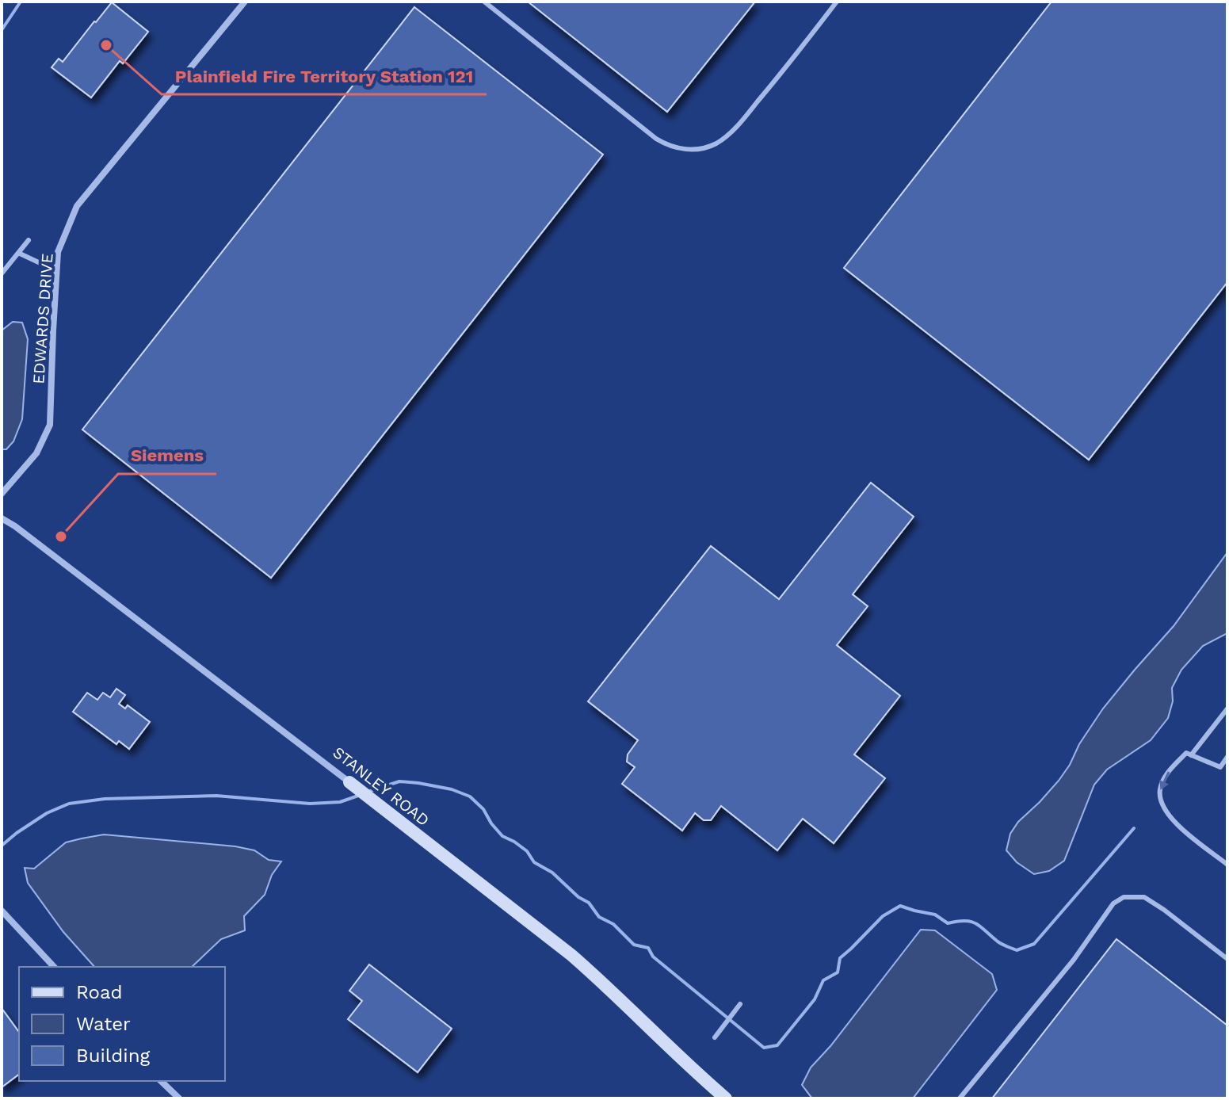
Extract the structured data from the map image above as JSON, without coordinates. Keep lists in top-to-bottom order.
{
  "streets": {
    "street": ["EDWARDS DRIVE", "STANLEY ROAD"]
  },
  "places": ["Plainfield Fire Territory Station 121", "Siemens"],
  "legend": ["Road", "Water", "Building"]
}
